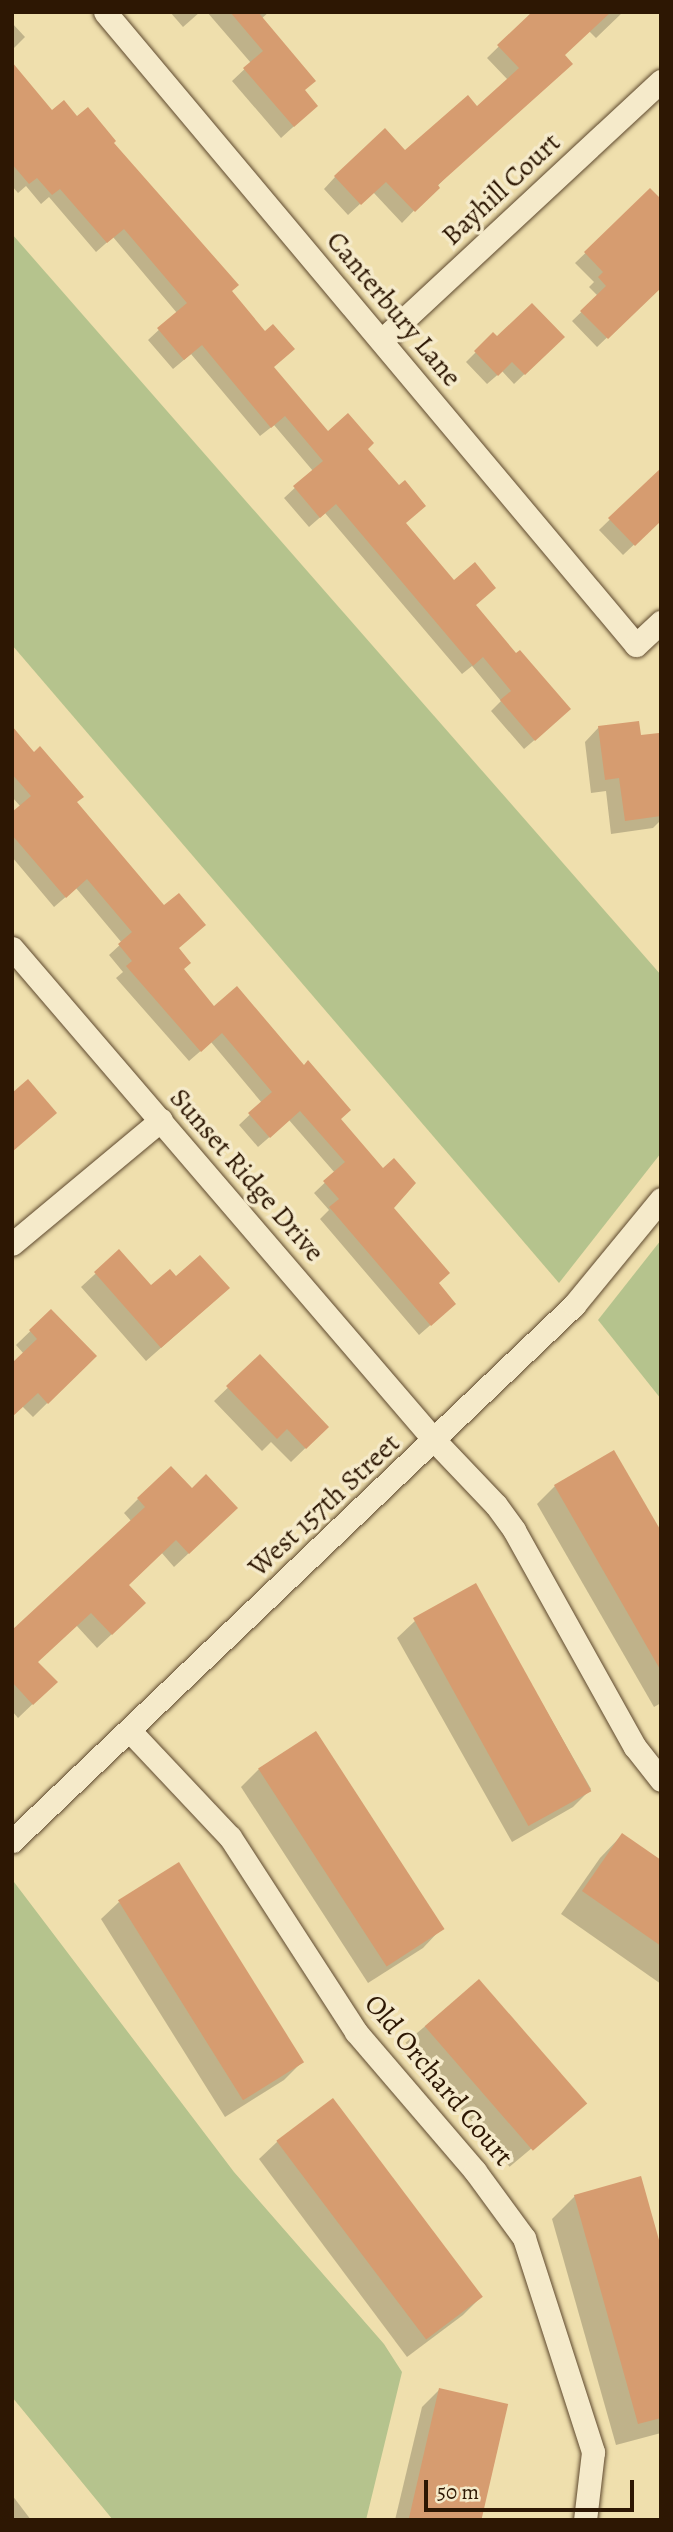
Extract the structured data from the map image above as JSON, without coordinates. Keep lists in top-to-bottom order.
{
  "streets": {
    "street": [
      "Bayhill Court",
      "Canterbury Lane",
      "Sunset Ridge Drive",
      "West 157th Street",
      "Old Orchard Court"
    ]
  },
  "crossings": [
    ["Bayhill Court", "Canterbury Lane"],
    ["Sunset Ridge Drive", "West 157th Street"],
    ["West 157th Street", "Old Orchard Court"]
  ],
  "scale_bar": "50 m"
}
